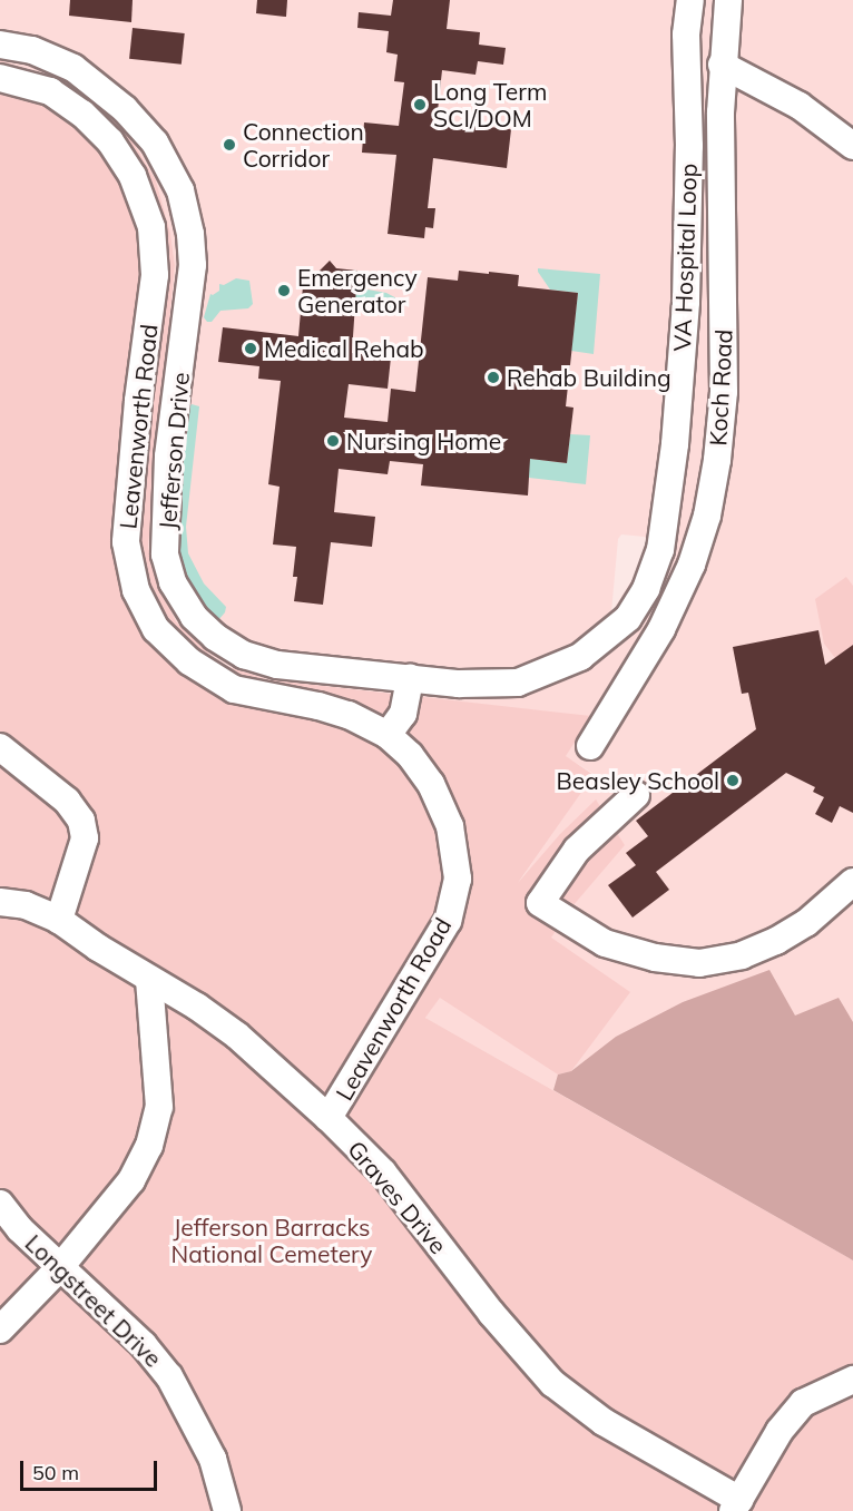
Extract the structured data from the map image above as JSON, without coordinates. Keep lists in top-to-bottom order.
{
  "streets": {
    "street": [
      "VA Hospital Loop",
      "Koch Road",
      "Leavenworth Road",
      "Jefferson Drive",
      "Graves Drive",
      "Longstreet Drive"
    ]
  },
  "crossings": [
    ["VA Hospital Loop", "Jefferson Drive"],
    ["Leavenworth Road", "Graves Drive"]
  ],
  "parks": ["Jefferson Barracks National Cemetery"],
  "places": [
    "Long Term SCI/DOM",
    "Connection Corridor",
    "Emergency Generator",
    "Medical Rehab",
    "Rehab Building",
    "Nursing Home",
    "Beasley School"
  ],
  "scale_bar": "50 m"
}
